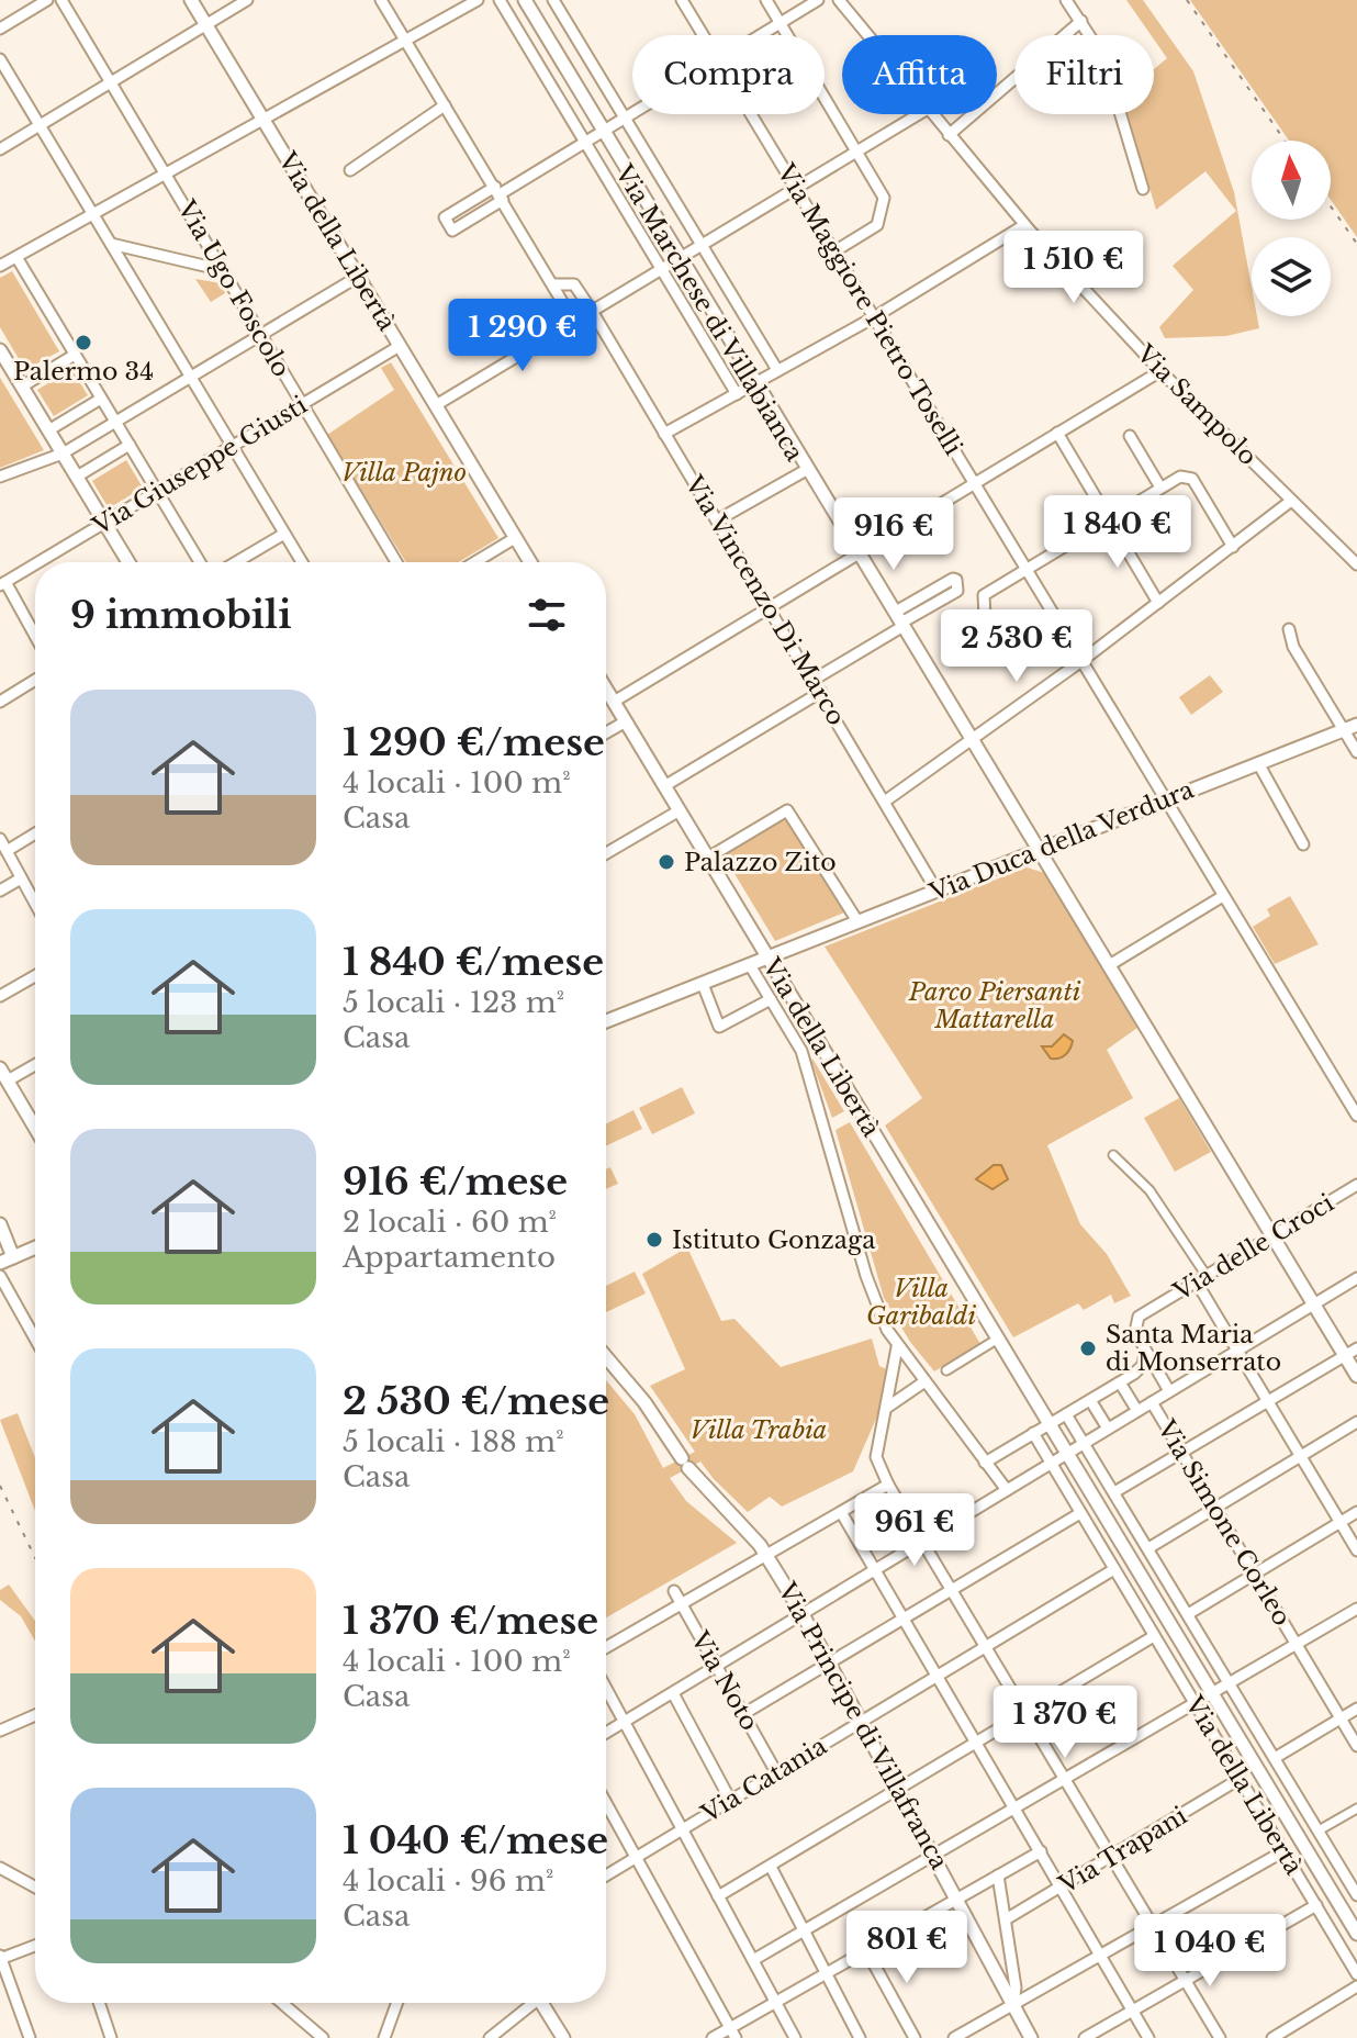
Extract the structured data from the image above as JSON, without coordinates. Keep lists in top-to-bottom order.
{
  "streets": {
    "street": [
      "Via della Libertà",
      "Via Ugo Foscolo",
      "Via Maggiore Pietro Toselli",
      "Via Marchese di Villabianca",
      "Via Sampolo",
      "Via Giuseppe Giusti",
      "Via Vincenzo Di Marco",
      "Via Duca della Verdura",
      "Via delle Croci",
      "Via Simone Corleo",
      "Via Noto",
      "Via Principe di Villafranca",
      "Via Catania",
      "Via Trapani"
    ]
  },
  "crossings": [
    ["Via della Libertà", "Via Giuseppe Giusti"],
    ["Via della Libertà", "Via Duca della Verdura"],
    ["Via della Libertà", "Via Catania"],
    ["Via della Libertà", "Via Trapani"],
    ["Via Ugo Foscolo", "Via Giuseppe Giusti"],
    ["Via Maggiore Pietro Toselli", "Via Duca della Verdura"],
    ["Via Marchese di Villabianca", "Via Duca della Verdura"],
    ["Via Marchese di Villabianca", "Via delle Croci"],
    ["Via Vincenzo Di Marco", "Via Duca della Verdura"],
    ["Via Noto", "Via Catania"],
    ["Via Principe di Villafranca", "Via Catania"]
  ],
  "parks": [
    "Villa Pajno",
    "Parco Piersanti Mattarella",
    "Villa Garibaldi",
    "Villa Trabia"
  ],
  "places": [
    "Palermo 34",
    "Palazzo Zito",
    "Istituto Gonzaga",
    "Santa Maria di Monserrato"
  ],
  "north": "top",
  "page": {
    "chip": ["Compra", "Affitta", "Filtri"],
    "price": [
      "1 510 €",
      "1 290 €",
      "1 840 €",
      "916 €",
      "2 530 €",
      "961 €",
      "1 370 €",
      "801 €",
      "1 040 €"
    ],
    "heading": "9 immobili",
    "list": [
      {
        "name": "1 290 €/mese",
        "note": "4 locali · 100 m² · Casa"
      },
      {
        "name": "1 840 €/mese",
        "note": "5 locali · 123 m² · Casa"
      },
      {
        "name": "916 €/mese",
        "note": "2 locali · 60 m² · Appartamento"
      },
      {
        "name": "2 530 €/mese",
        "note": "5 locali · 188 m² · Casa"
      },
      {
        "name": "1 370 €/mese",
        "note": "4 locali · 100 m² · Casa"
      },
      {
        "name": "1 040 €/mese",
        "note": "4 locali · 96 m² · Casa"
      }
    ]
  }
}
